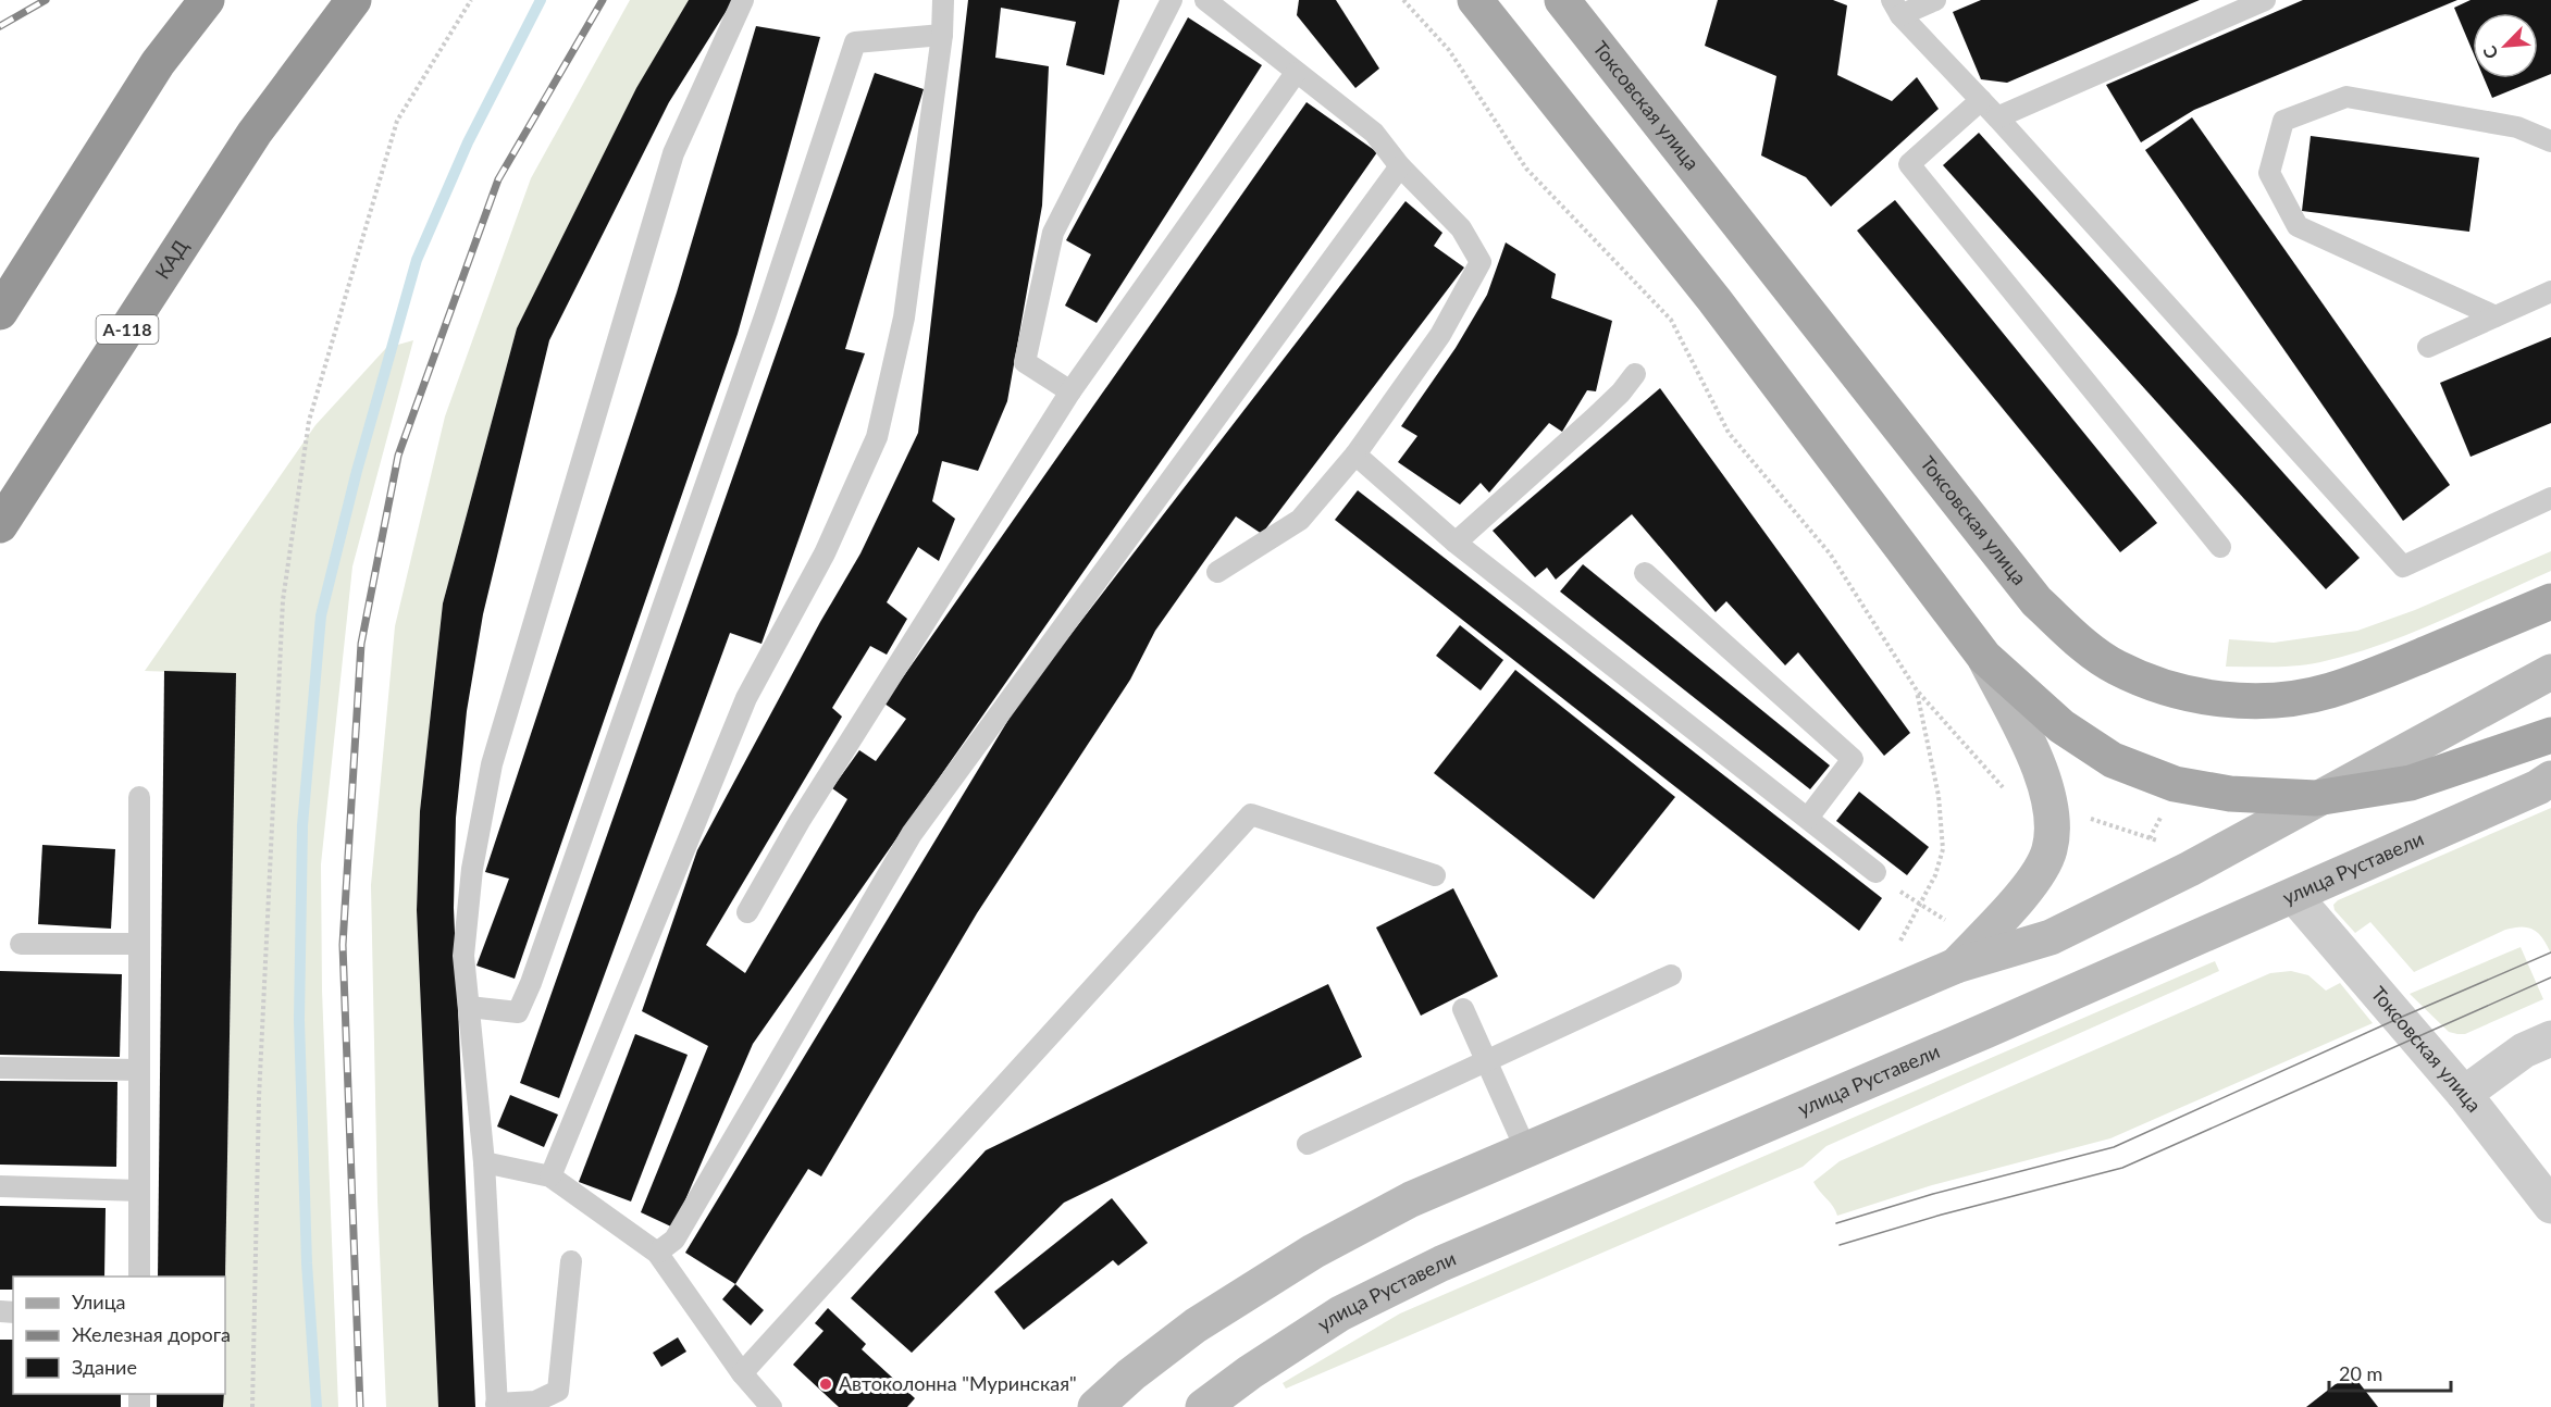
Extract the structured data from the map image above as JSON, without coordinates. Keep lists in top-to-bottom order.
{
  "streets": {
    "highway": ["КАД", "А-118"],
    "main road": ["Токсовская улица", "улица Руставели"]
  },
  "crossings": [
    ["Токсовская улица", "улица Руставели"]
  ],
  "places": ["Автоколонна \"Муринская\""],
  "legend": ["Улица", "Железная дорога", "Здание"],
  "scale_bar": "20 m",
  "north": "bottom left"
}
